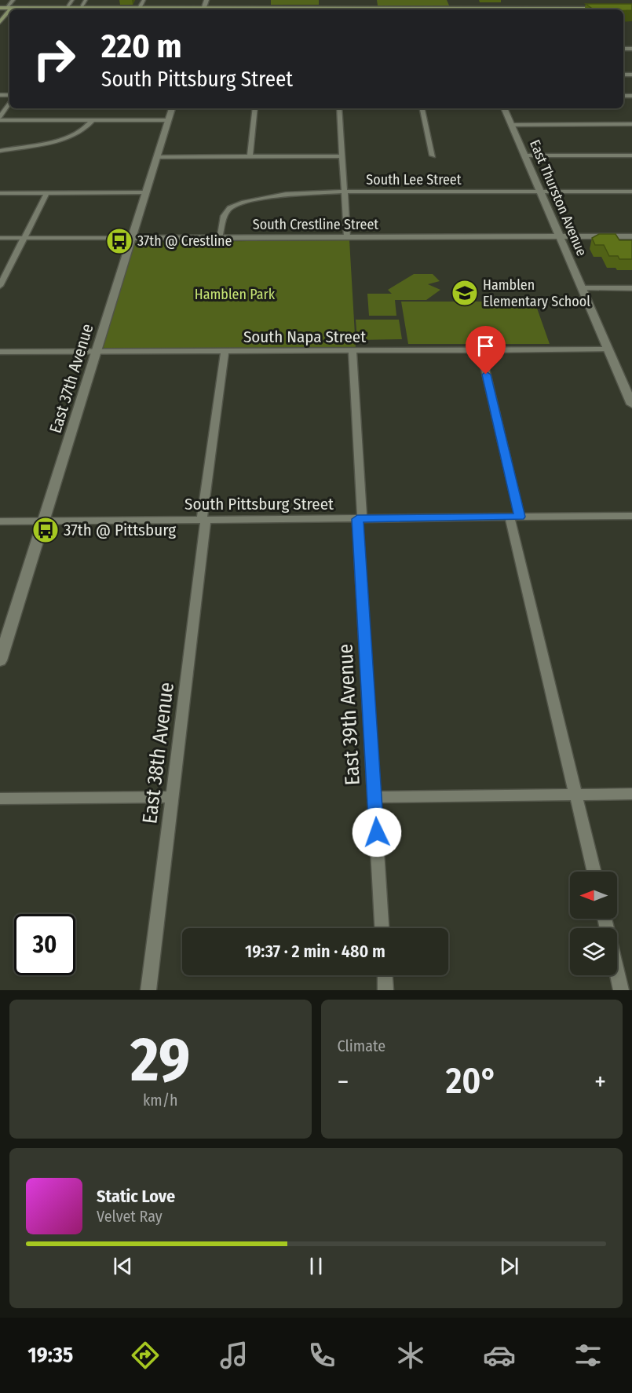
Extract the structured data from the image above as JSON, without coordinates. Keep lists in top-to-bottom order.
{
  "streets": {
    "street": [
      "South Lee Street",
      "East Thurston Avenue",
      "South Crestline Street",
      "South Napa Street",
      "East 37th Avenue",
      "South Pittsburg Street",
      "East 39th Avenue",
      "East 38th Avenue"
    ]
  },
  "crossings": [
    ["South Lee Street", "East Thurston Avenue"],
    ["South Lee Street", "South Crestline Street"],
    ["East Thurston Avenue", "South Crestline Street"],
    ["East Thurston Avenue", "South Napa Street"],
    ["South Crestline Street", "East 37th Avenue"],
    ["South Napa Street", "East 37th Avenue"],
    ["South Napa Street", "East 39th Avenue"],
    ["South Napa Street", "East 38th Avenue"],
    ["East 37th Avenue", "South Pittsburg Street"],
    ["South Pittsburg Street", "East 39th Avenue"],
    ["South Pittsburg Street", "East 38th Avenue"]
  ],
  "parks": ["Hamblen Park"],
  "places": {
    "bus stop": ["37th @ Crestline", "37th @ Pittsburg"],
    "school or university": ["Hamblen Elementary School"]
  },
  "north": "left",
  "page": {
    "turn": ["220 m", "South Pittsburg Street"],
    "limit": "30",
    "trip": "19:37 · 2 min · 480 m",
    "tile": [
      ["29", "km/h"],
      "Climate"
    ],
    "heat": ["−", "20°", "+"],
    "song": ["Static Love", "Velvet Ray"],
    "tabs": "19:35"
  }
}
